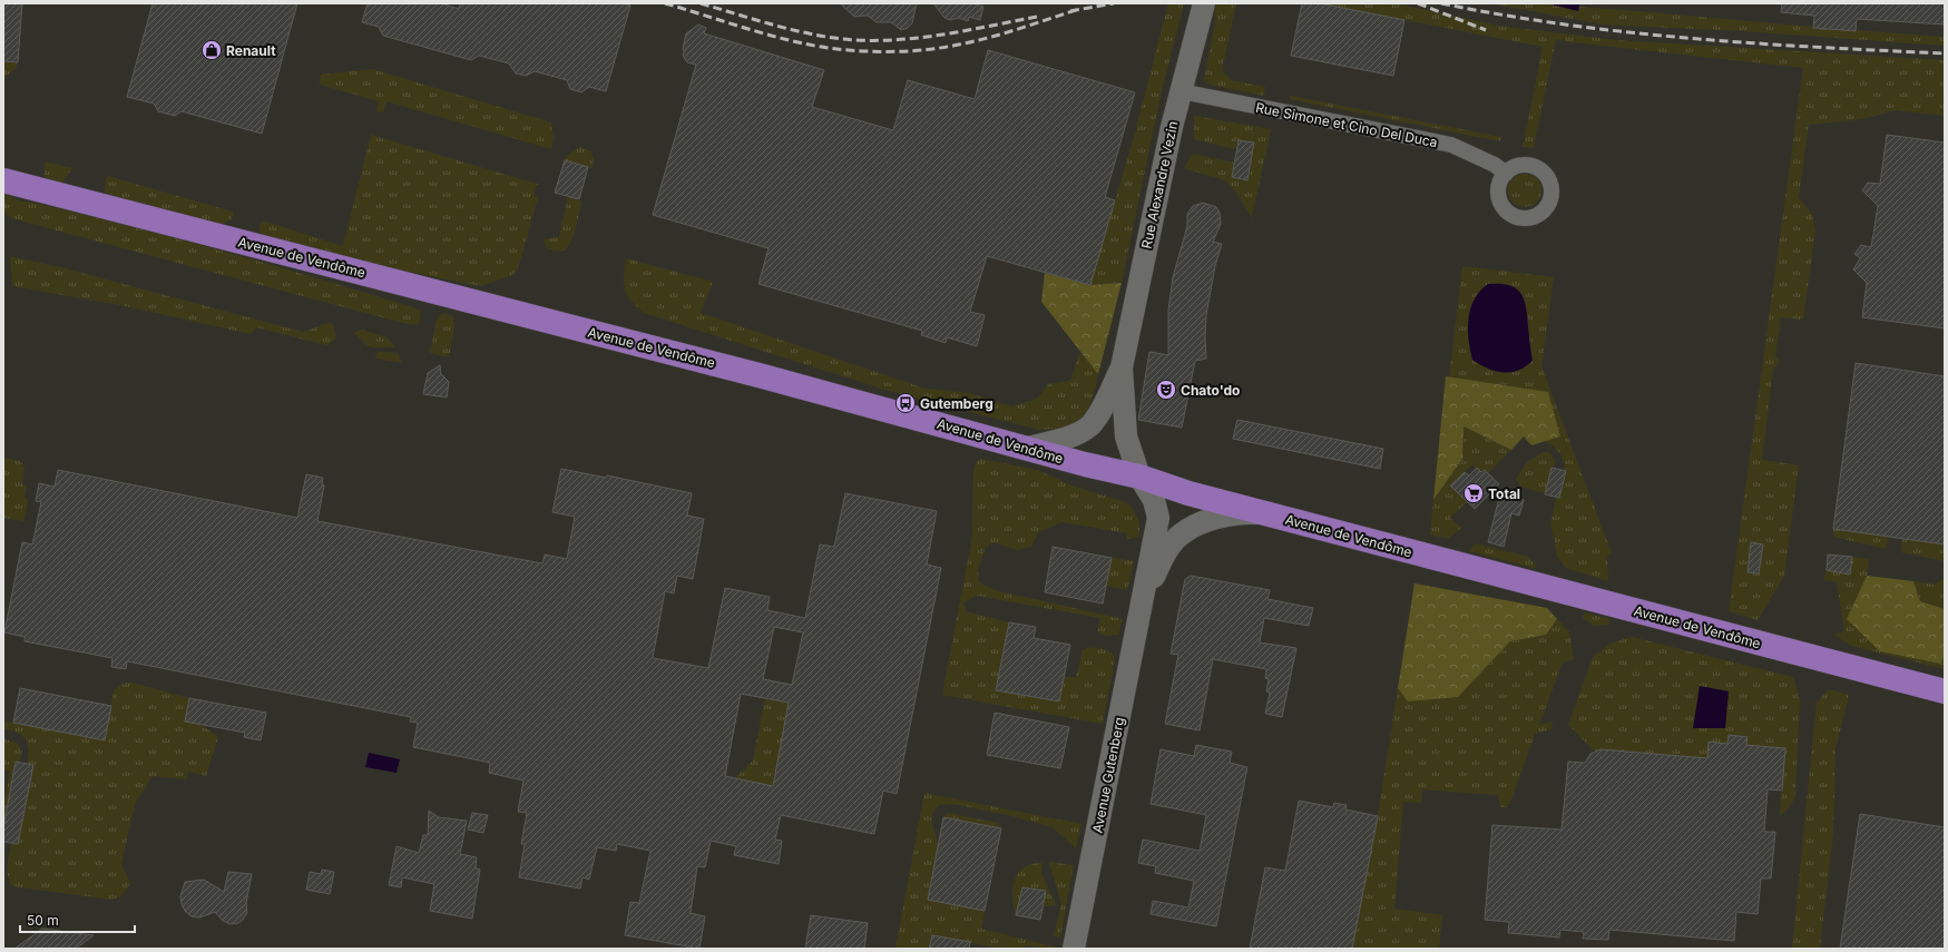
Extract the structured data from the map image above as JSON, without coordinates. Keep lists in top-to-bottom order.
{
  "streets": {
    "main road": ["Rue Alexandre Vezin", "Avenue de Vendôme", "Avenue Gutenberg"],
    "street": ["Rue Simone et Cino Del Duca"]
  },
  "crossings": [
    ["Rue Simone et Cino Del Duca", "Rue Alexandre Vezin"],
    ["Rue Alexandre Vezin", "Avenue de Vendôme"],
    ["Rue Alexandre Vezin", "Avenue Gutenberg"],
    ["Avenue de Vendôme", "Avenue Gutenberg"]
  ],
  "places": {
    "shop": ["Renault"],
    "theatre": ["Chato'do"],
    "bus stop": ["Gutemberg"],
    "supermarket": ["Total"]
  },
  "scale_bar": "50 m"
}
